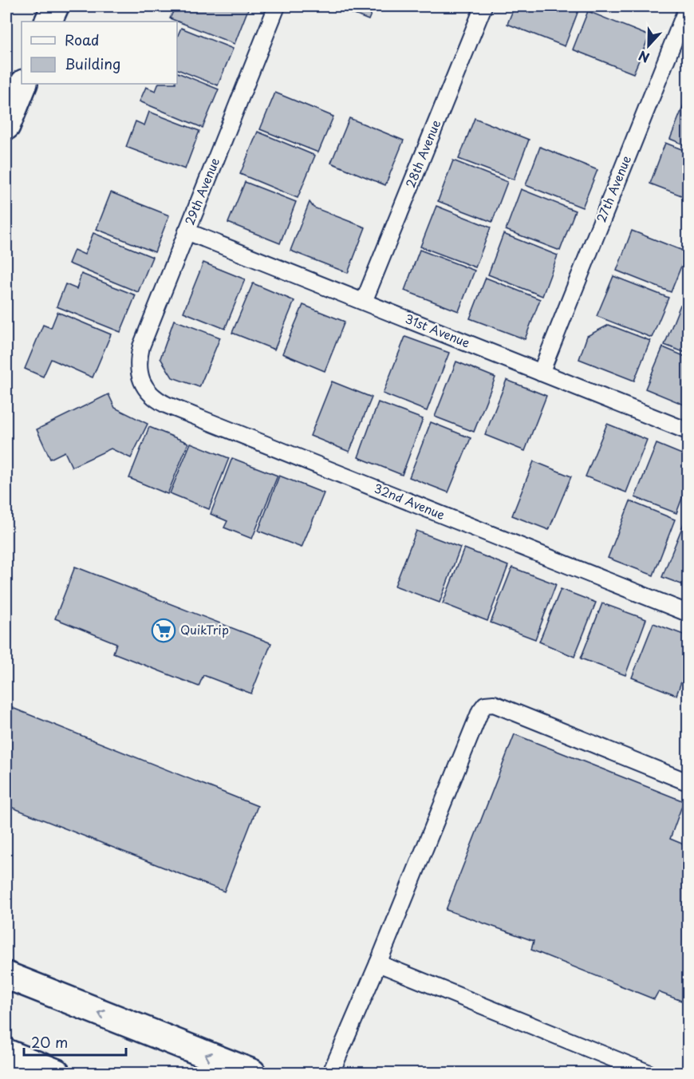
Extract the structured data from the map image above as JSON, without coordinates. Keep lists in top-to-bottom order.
{
  "streets": {
    "lane": [
      "28th Avenue",
      "27th Avenue",
      "29th Avenue",
      "31st Avenue",
      "32nd Avenue"
    ]
  },
  "crossings": [
    ["28th Avenue", "31st Avenue"],
    ["27th Avenue", "31st Avenue"],
    ["29th Avenue", "31st Avenue"],
    ["29th Avenue", "32nd Avenue"]
  ],
  "places": {
    "supermarket": ["QuikTrip"]
  },
  "legend": ["Road", "Building"],
  "scale_bar": "20 m",
  "north": "bottom"
}
